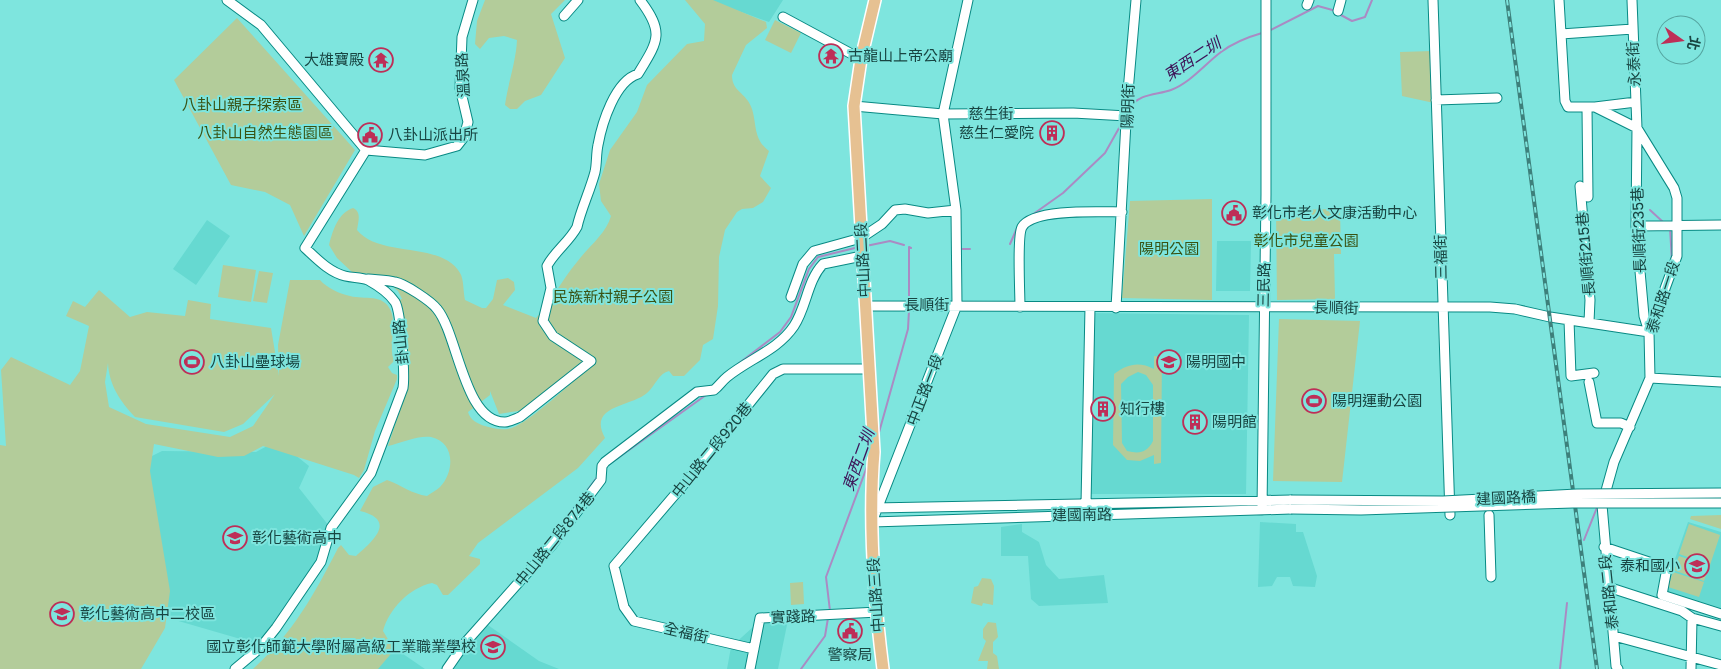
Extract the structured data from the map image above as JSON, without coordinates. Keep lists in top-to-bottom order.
{
  "streets": {
    "main road": ["中山路二段", "中山路三段"],
    "street": [
      "永泰街",
      "溫泉路",
      "陽明街",
      "慈生街",
      "長順街235巷",
      "長順街215巷",
      "三福街",
      "三民路",
      "泰和路一段",
      "長順街",
      "卦山路",
      "中正路一段",
      "中山路二段920巷",
      "建國路橋",
      "建國南路",
      "中山路二段874巷",
      "泰和路二段",
      "實踐路",
      "全福街"
    ]
  },
  "crossings": [
    ["永泰街", "長順街235巷"],
    ["永泰街", "泰和路一段"],
    ["溫泉路", "卦山路"],
    ["陽明街", "慈生街"],
    ["陽明街", "長順街"],
    ["慈生街", "中山路二段"],
    ["慈生街", "中正路一段"],
    ["長順街235巷", "泰和路一段"],
    ["長順街235巷", "長順街"],
    ["長順街215巷", "長順街"],
    ["三福街", "長順街"],
    ["中山路二段", "長順街"],
    ["中山路二段", "中正路一段"],
    ["中山路二段", "中山路二段920巷"],
    ["中山路二段", "建國南路"],
    ["中山路二段", "中山路三段"],
    ["三民路", "長順街"],
    ["三民路", "建國南路"],
    ["泰和路一段", "長順街"],
    ["泰和路一段", "泰和路二段"],
    ["長順街", "中正路一段"],
    ["中正路一段", "建國南路"],
    ["中山路二段920巷", "全福街"],
    ["建國路橋", "建國南路"],
    ["建國南路", "中山路三段"],
    ["中山路三段", "實踐路"],
    ["實踐路", "全福街"]
  ],
  "water": ["東西二圳"],
  "parks": [
    "八卦山親子探索區",
    "八卦山自然生態園區",
    "彰化市兒童公園",
    "陽明公園",
    "民族新村親子公園"
  ],
  "places": {
    "temple": ["古龍山上帝公廟", "大雄寶殿"],
    "building": ["慈生仁愛院", "知行樓", "陽明館"],
    "public building": ["八卦山派出所", "彰化市老人文康活動中心", "警察局"],
    "sports": ["八卦山壘球場", "陽明運動公園"],
    "school or university": [
      "陽明國中",
      "彰化藝術高中",
      "泰和國小",
      "彰化藝術高中二校區",
      "國立彰化師範大學附屬高級工業職業學校"
    ]
  },
  "north": "right"
}
